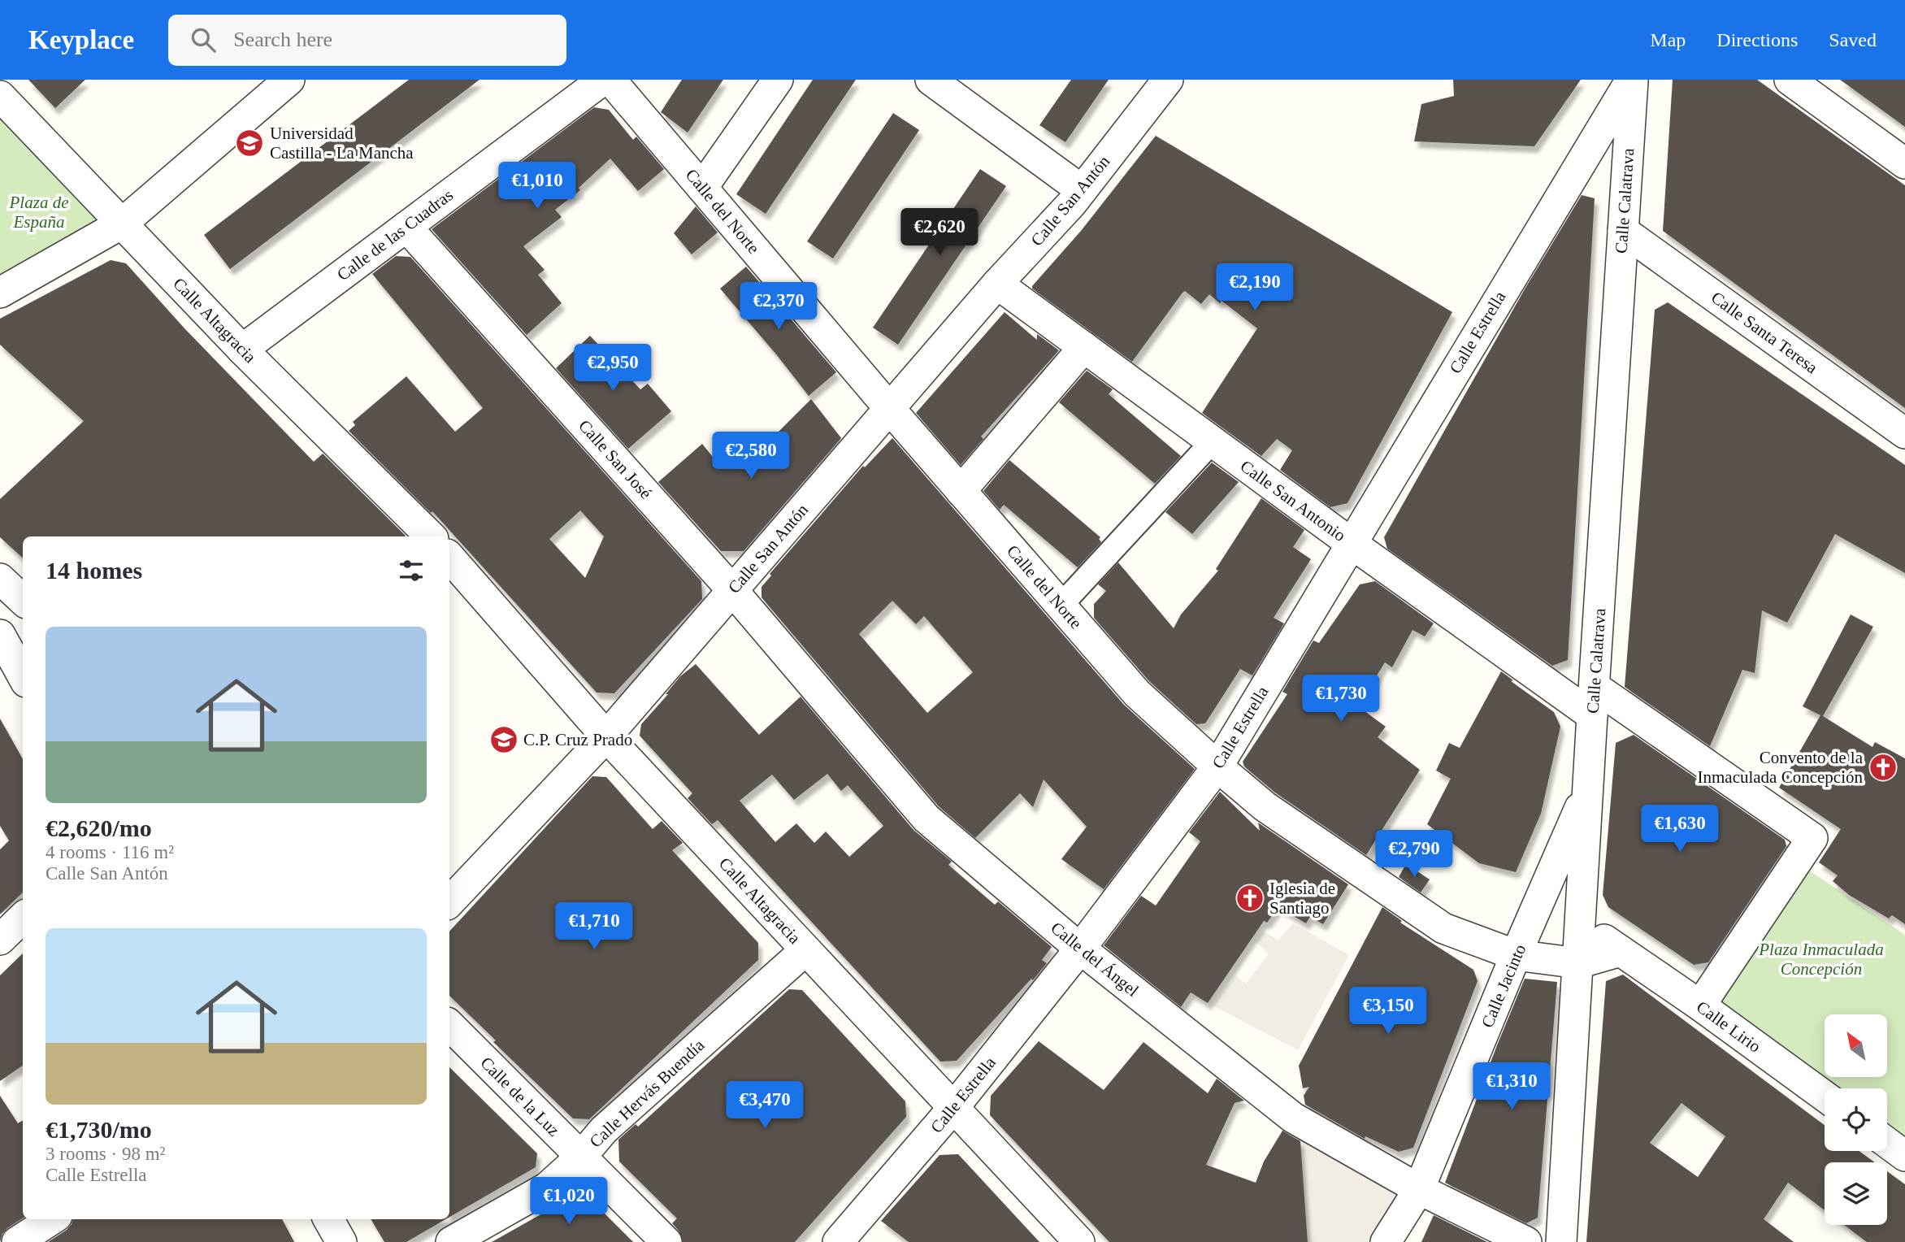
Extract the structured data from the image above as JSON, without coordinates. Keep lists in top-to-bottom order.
{
  "streets": {
    "street": [
      "Calle San Antón",
      "Calle Calatrava",
      "Calle del Norte",
      "Calle de las Cuadras",
      "Calle Altagracia",
      "Calle Estrella",
      "Calle Santa Teresa",
      "Calle San José",
      "Calle San Antonio",
      "Calle del Ángel",
      "Calle Jacinto",
      "Calle Lirio",
      "Calle Hervás Buendía",
      "Calle de la Luz"
    ]
  },
  "crossings": [
    ["Calle San Antón", "Calle del Norte"],
    ["Calle San Antón", "Calle Altagracia"],
    ["Calle San Antón", "Calle San José"],
    ["Calle San Antón", "Calle San Antonio"],
    ["Calle San Antón", "Calle del Ángel"],
    ["Calle Calatrava", "Calle del Norte"],
    ["Calle Calatrava", "Calle Estrella"],
    ["Calle Calatrava", "Calle Santa Teresa"],
    ["Calle Calatrava", "Calle San Antonio"],
    ["Calle Calatrava", "Calle Jacinto"],
    ["Calle Calatrava", "Calle Lirio"],
    ["Calle del Norte", "Calle Estrella"],
    ["Calle del Norte", "Calle Jacinto"],
    ["Calle de las Cuadras", "Calle Altagracia"],
    ["Calle de las Cuadras", "Calle San José"],
    ["Calle Altagracia", "Calle Estrella"],
    ["Calle Altagracia", "Calle Hervás Buendía"],
    ["Calle Estrella", "Calle San Antonio"],
    ["Calle Estrella", "Calle del Ángel"],
    ["Calle San José", "Calle del Ángel"],
    ["Calle San Antonio", "Calle Lirio"],
    ["Calle del Ángel", "Calle Jacinto"],
    ["Calle Hervás Buendía", "Calle de la Luz"]
  ],
  "parks": ["Plaza de España", "Plaza Inmaculada Concepción"],
  "places": {
    "school or university": ["Universidad Castilla - La Mancha", "C.P. Cruz Prado"],
    "church": ["Convento de la Inmaculada Concepción", "Iglesia de Santiago"]
  },
  "north": "top left",
  "page": {
    "header": "Keyplace",
    "search": "Search here",
    "nav": ["Map", "Directions", "Saved"],
    "price": [
      "€1,010",
      "€2,620",
      "€2,190",
      "€2,370",
      "€2,950",
      "€2,580",
      "€1,730",
      "€1,630",
      "€2,790",
      "€1,710",
      "€3,150",
      "€1,310",
      "€3,470",
      "€1,020"
    ],
    "heading": "14 homes",
    "list": [
      {
        "name": "€2,620/mo",
        "note": "4 rooms · 116 m² · Calle San Antón"
      },
      {
        "name": "€1,730/mo",
        "note": "3 rooms · 98 m² · Calle Estrella"
      }
    ]
  }
}
